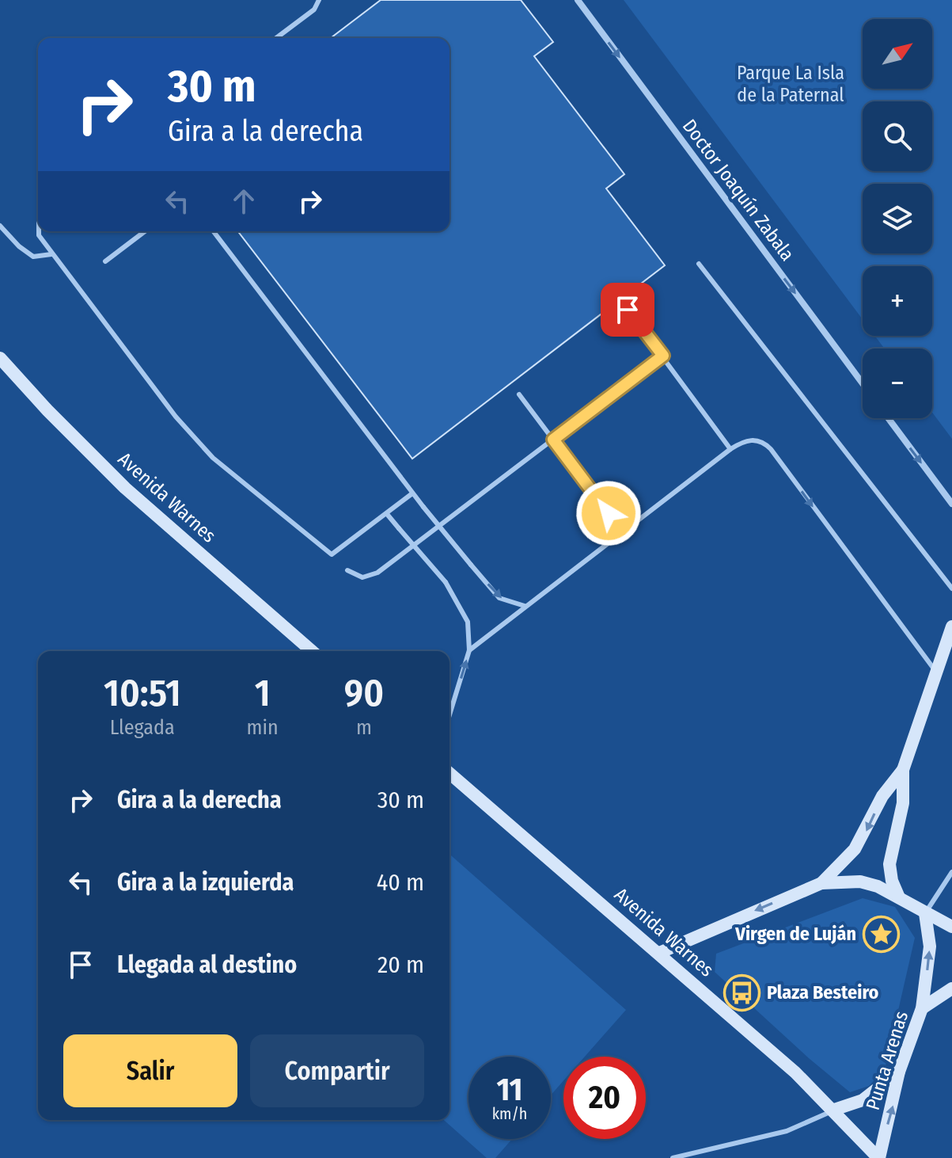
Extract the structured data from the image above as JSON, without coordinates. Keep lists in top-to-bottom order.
{
  "streets": {
    "main road": ["Avenida Warnes", "Punta Arenas"],
    "street": ["Doctor Joaquín Zabala"]
  },
  "crossings": [
    ["Avenida Warnes", "Punta Arenas"]
  ],
  "one_way": ["Doctor Joaquín Zabala", "Punta Arenas"],
  "parks": ["Parque La Isla de la Paternal"],
  "places": {
    "place": ["Virgen de Luján"],
    "bus stop": ["Plaza Besteiro"]
  },
  "north": "top right",
  "page": {
    "map_buttons": ["+", "−"],
    "turn": ["30 m", "Gira a la derecha"],
    "eta": [
      "10:51",
      "Llegada",
      "1",
      "min",
      "90",
      "m"
    ],
    "list": [
      {
        "name": "Gira a la derecha",
        "value": "30 m"
      },
      {
        "name": "Gira a la izquierda",
        "value": "40 m"
      },
      {
        "name": "Llegada al destino",
        "value": "20 m"
      }
    ],
    "buttons": ["Salir", "Compartir"],
    "speed": "11 km/h",
    "limit": "20"
  }
}
